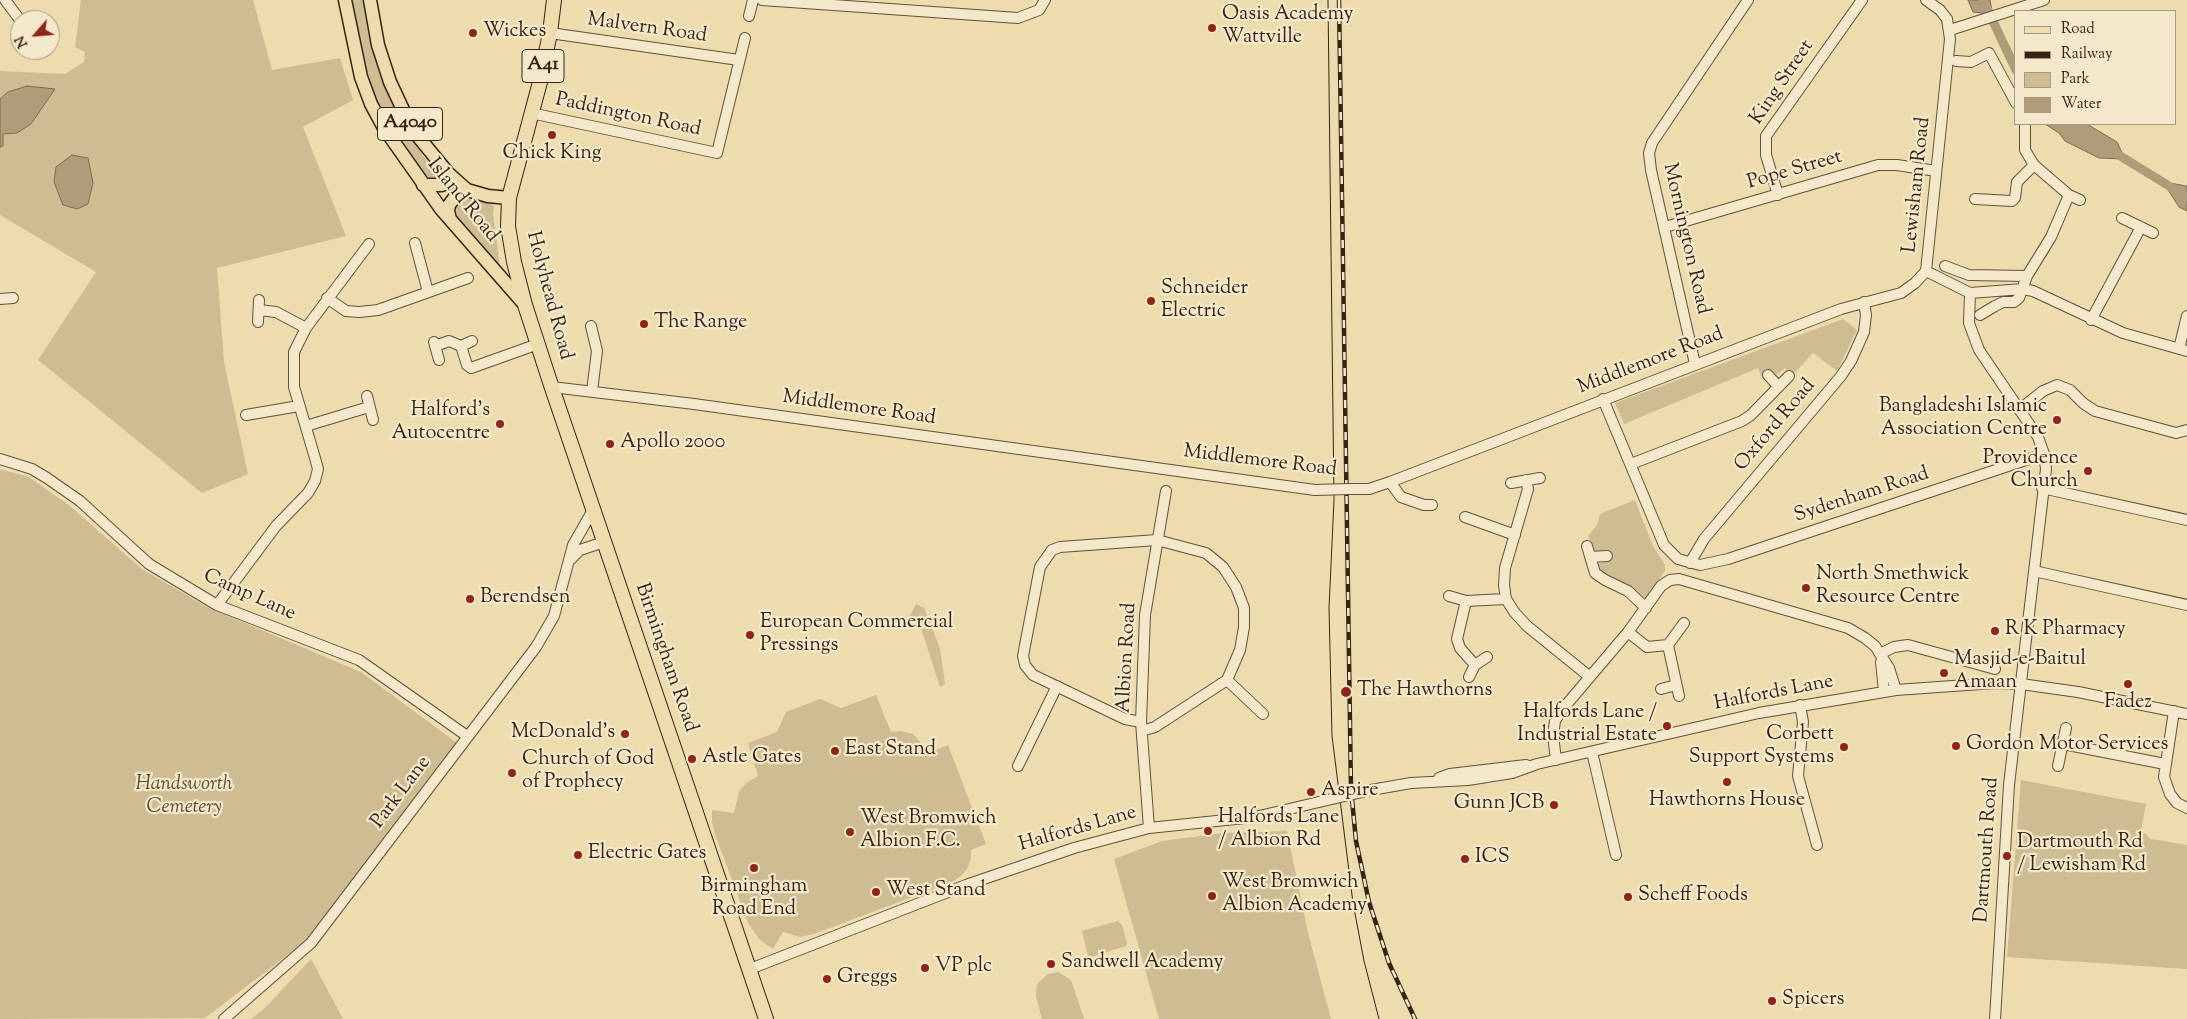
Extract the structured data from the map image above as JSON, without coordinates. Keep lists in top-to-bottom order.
{
  "streets": {
    "highway": ["A41", "Holyhead Road", "Birmingham Road"],
    "main road": ["A4040", "Island Road"],
    "street": [
      "Malvern Road",
      "King Street",
      "Paddington Road",
      "Pope Street",
      "Lewisham Road",
      "Mornington Road",
      "Middlemore Road",
      "Oxford Road",
      "Sydenham Road",
      "Camp Lane",
      "Albion Road",
      "Halfords Lane",
      "Park Lane",
      "Dartmouth Road"
    ]
  },
  "crossings": [
    ["Malvern Road", "Paddington Road"],
    ["Malvern Road", "Holyhead Road"],
    ["King Street", "Pope Street"],
    ["Paddington Road", "Holyhead Road"],
    ["Pope Street", "Lewisham Road"],
    ["Pope Street", "Mornington Road"],
    ["Lewisham Road", "Middlemore Road"],
    ["Island Road", "Holyhead Road"],
    ["Mornington Road", "Middlemore Road"],
    ["Holyhead Road", "Middlemore Road"],
    ["Holyhead Road", "Birmingham Road"],
    ["Holyhead Road", "Park Lane"],
    ["Middlemore Road", "Oxford Road"],
    ["Oxford Road", "Sydenham Road"],
    ["Camp Lane", "Park Lane"],
    ["Birmingham Road", "Halfords Lane"],
    ["Birmingham Road", "Park Lane"],
    ["Albion Road", "Halfords Lane"],
    ["Halfords Lane", "Dartmouth Road"]
  ],
  "parks": ["Handsworth Cemetery"],
  "places": [
    "Oasis Academy Wattville",
    "Wickes",
    "Chick King",
    "Schneider Electric",
    "The Range",
    "Bangladeshi Islamic Association Centre",
    "Halford's Autocentre",
    "Apollo 2000",
    "Providence Church",
    "North Smethwick Resource Centre",
    "Berendsen",
    "R K Pharmacy",
    "European Commercial Pressings",
    "Masjid-e-Baitul Amaan",
    "Fadez",
    "The Hawthorns",
    "Halfords Lane / Industrial Estate",
    "McDonald's",
    "Gordon Motor Services",
    "Corbett Support Systems",
    "East Stand",
    "Astle Gates",
    "Church of God of Prophecy",
    "Hawthorns House",
    "Aspire",
    "Gunn JCB",
    "Halfords Lane / Albion Rd",
    "West Bromwich Albion F.C.",
    "Electric Gates",
    "Dartmouth Rd / Lewisham Rd",
    "ICS",
    "Birmingham Road End",
    "West Stand",
    "West Bromwich Albion Academy",
    "Scheff Foods",
    "Sandwell Academy",
    "VP plc",
    "Greggs",
    "Spicers"
  ],
  "legend": [
    "Road",
    "Railway",
    "Park",
    "Water"
  ],
  "north": "bottom left"
}
